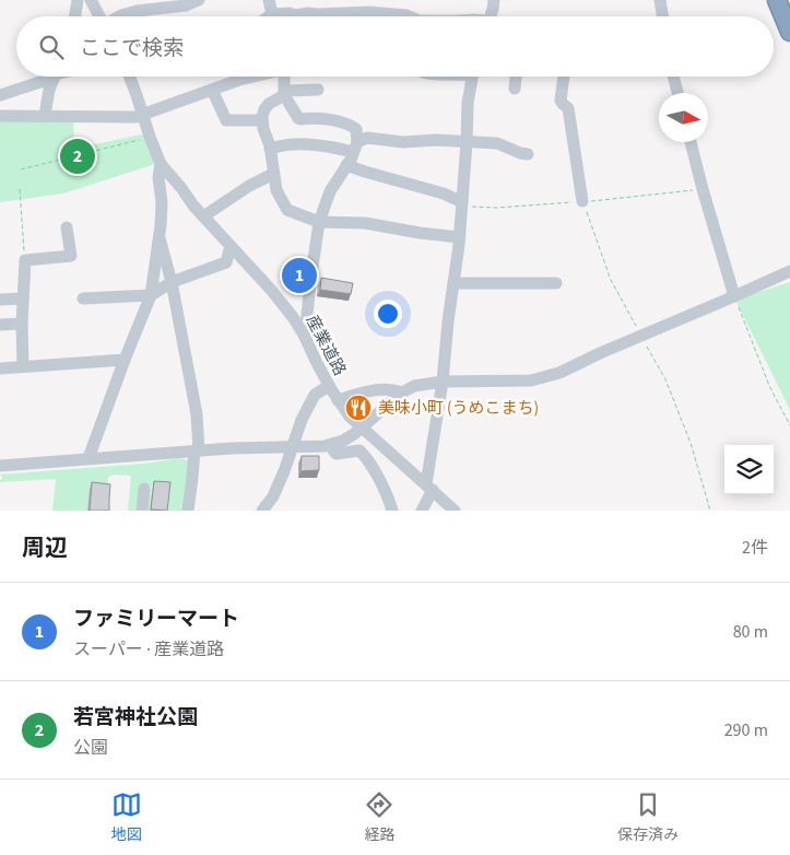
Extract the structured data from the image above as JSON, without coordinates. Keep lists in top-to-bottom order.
{
  "streets": {
    "street": ["産業道路"]
  },
  "places": {
    "restaurant": ["美味小町 (うめこまち)"]
  },
  "north": "right",
  "page": {
    "search": "ここで検索",
    "pins": ["2", "1"],
    "heading": ["周辺", "2件"],
    "list": [
      {
        "mark": "1",
        "name": "ファミリーマート",
        "note": "スーパー · 産業道路",
        "value": "80 m"
      },
      {
        "mark": "2",
        "name": "若宮神社公園",
        "note": "公園",
        "value": "290 m"
      }
    ],
    "nav": ["地図", "経路", "保存済み"]
  }
}
